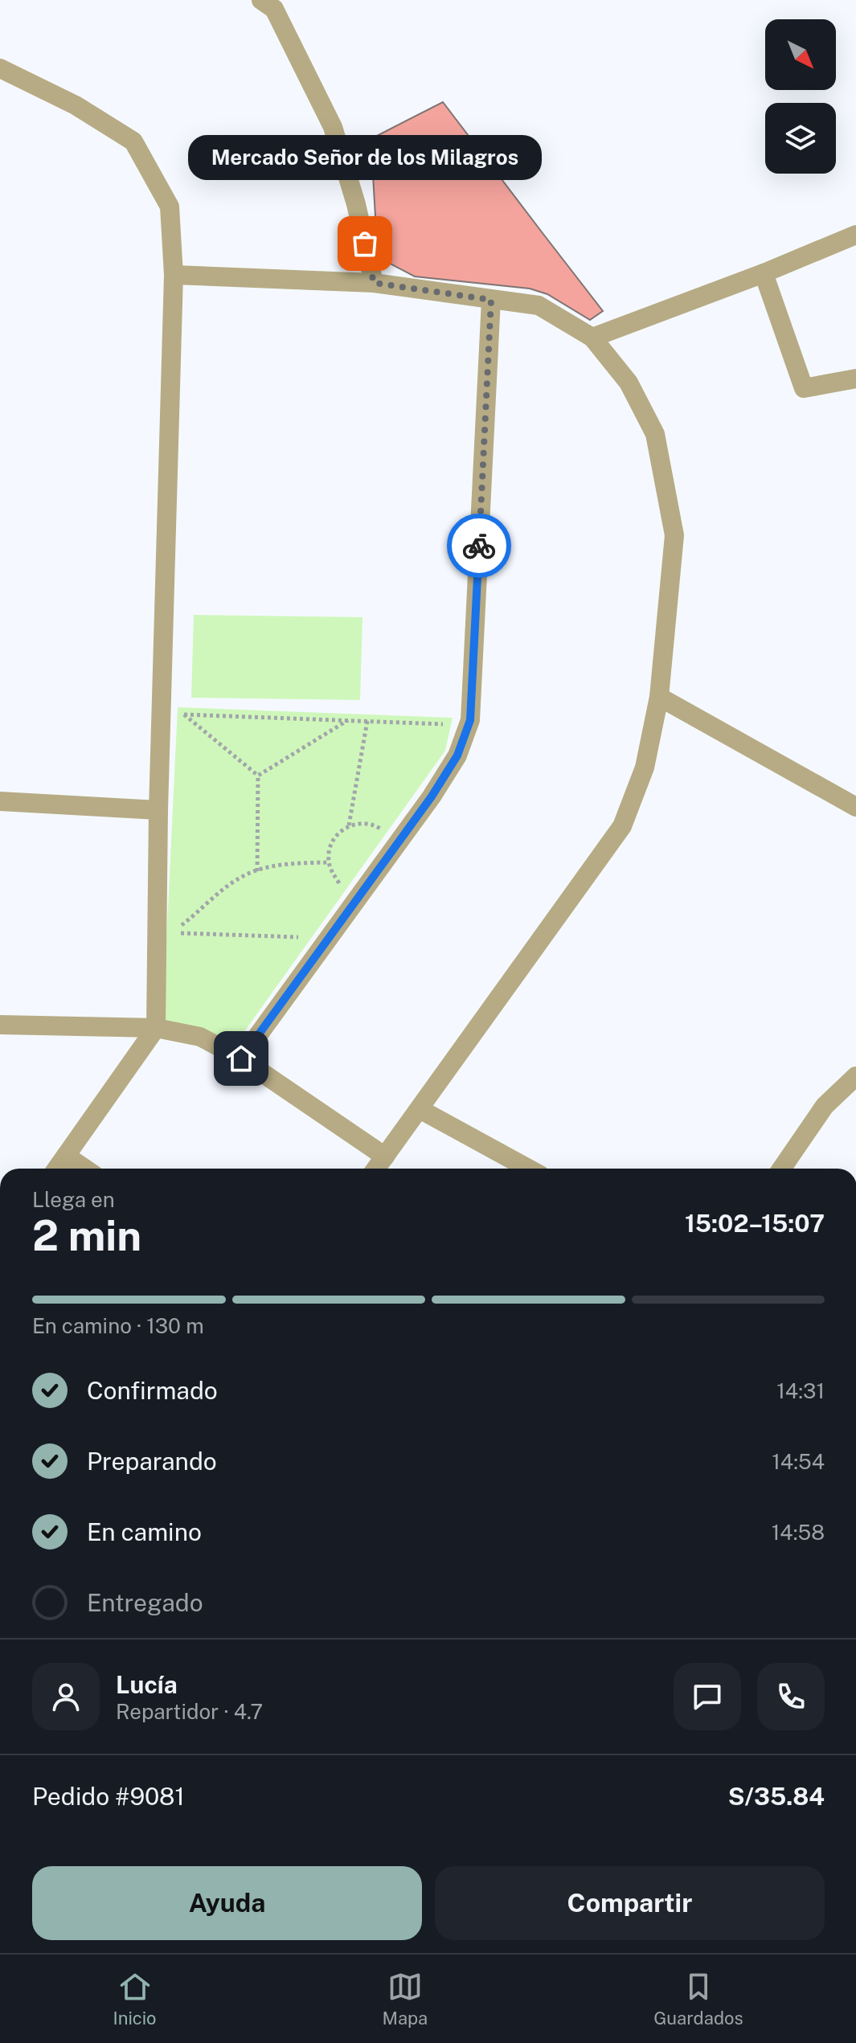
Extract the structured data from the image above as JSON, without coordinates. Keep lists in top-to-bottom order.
{
  "places": ["Mercado Señor de los Milagros"],
  "north": "bottom right",
  "page": {
    "bubble": "Mercado Señor de los Milagros",
    "heading": ["2 min", "Llega en", "15:02–15:07"],
    "panel": [
      "Lucía",
      "Repartidor · 4.7",
      "Pedido #9081",
      "S/35.84"
    ],
    "bar": "En camino · 130 m",
    "list": [
      ["Confirmado", "14:31"],
      ["Preparando", "14:54"],
      ["En camino", "14:58"],
      "Entregado"
    ],
    "buttons": ["Ayuda", "Compartir"],
    "tabs": ["Inicio", "Mapa", "Guardados"]
  }
}
